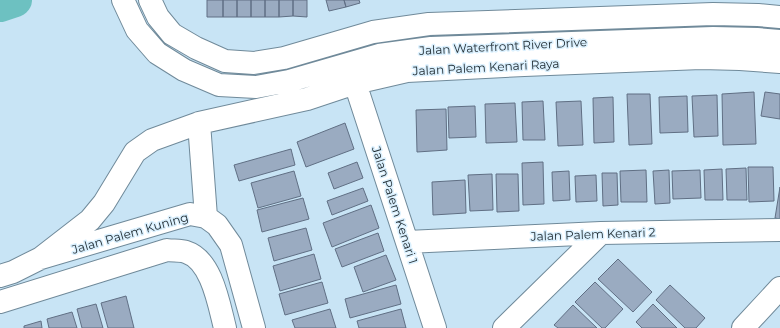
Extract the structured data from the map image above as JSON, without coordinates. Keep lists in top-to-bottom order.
{
  "streets": {
    "street": [
      "Jalan Waterfront River Drive",
      "Jalan Palem Kenari Raya",
      "Jalan Palem Kenari 1",
      "Jalan Palem Kuning",
      "Jalan Palem Kenari 2"
    ]
  },
  "crossings": [
    ["Jalan Palem Kenari Raya", "Jalan Palem Kenari 1"],
    ["Jalan Palem Kenari Raya", "Jalan Palem Kuning"],
    ["Jalan Palem Kenari 1", "Jalan Palem Kenari 2"]
  ]
}
